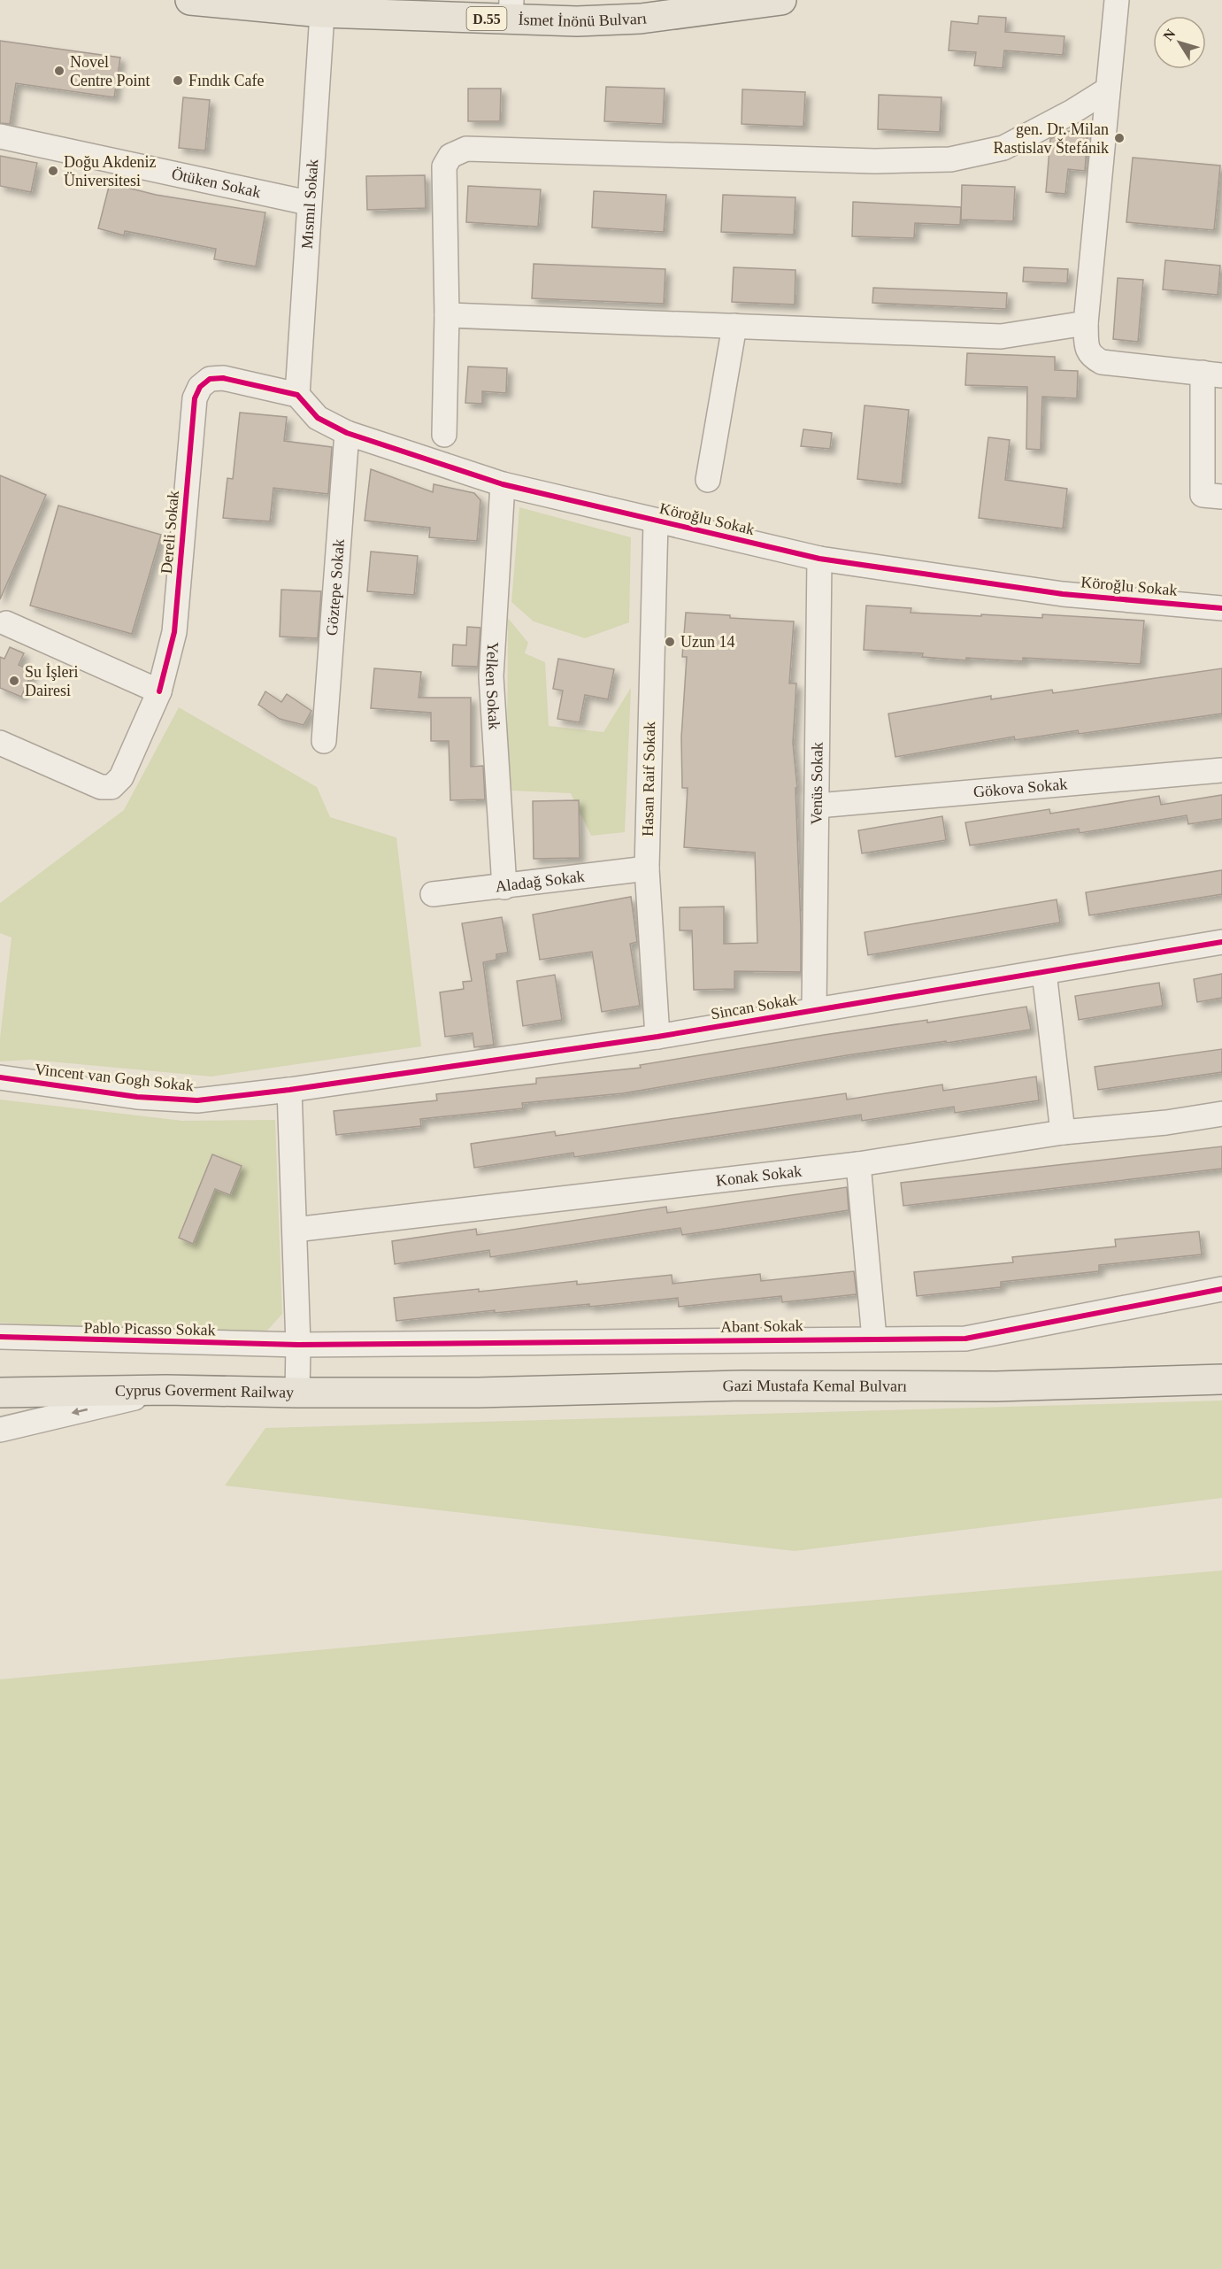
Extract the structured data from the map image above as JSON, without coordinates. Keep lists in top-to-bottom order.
{
  "streets": {
    "main road": [
      "D.55",
      "İsmet İnönü Bulvarı",
      "Gazi Mustafa Kemal Bulvarı",
      "Cyprus Goverment Railway"
    ],
    "street": [
      "Ötüken Sokak",
      "Mısmıl Sokak",
      "Köroğlu Sokak",
      "Dereli Sokak",
      "Göztepe Sokak",
      "Yelken Sokak",
      "Hasan Raif Sokak",
      "Venüs Sokak",
      "Gökova Sokak",
      "Aladağ Sokak",
      "Sincan Sokak",
      "Vincent van Gogh Sokak",
      "Konak Sokak",
      "Abant Sokak",
      "Pablo Picasso Sokak"
    ]
  },
  "crossings": [
    ["İsmet İnönü Bulvarı", "Mısmıl Sokak"],
    ["Ötüken Sokak", "Mısmıl Sokak"],
    ["Mısmıl Sokak", "Köroğlu Sokak"],
    ["Mısmıl Sokak", "Dereli Sokak"],
    ["Köroğlu Sokak", "Dereli Sokak"],
    ["Köroğlu Sokak", "Göztepe Sokak"],
    ["Köroğlu Sokak", "Yelken Sokak"],
    ["Köroğlu Sokak", "Hasan Raif Sokak"],
    ["Köroğlu Sokak", "Venüs Sokak"],
    ["Yelken Sokak", "Aladağ Sokak"],
    ["Hasan Raif Sokak", "Aladağ Sokak"],
    ["Hasan Raif Sokak", "Sincan Sokak"],
    ["Venüs Sokak", "Gökova Sokak"],
    ["Venüs Sokak", "Sincan Sokak"],
    ["Sincan Sokak", "Vincent van Gogh Sokak"],
    ["Abant Sokak", "Pablo Picasso Sokak"],
    ["Gazi Mustafa Kemal Bulvarı", "Cyprus Goverment Railway"]
  ],
  "places": [
    "Novel Centre Point",
    "Fındık Cafe",
    "gen. Dr. Milan Rastislav Štefánik",
    "Doğu Akdeniz Üniversitesi",
    "Uzun 14",
    "Su İşleri Dairesi"
  ],
  "north": "top left"
}
